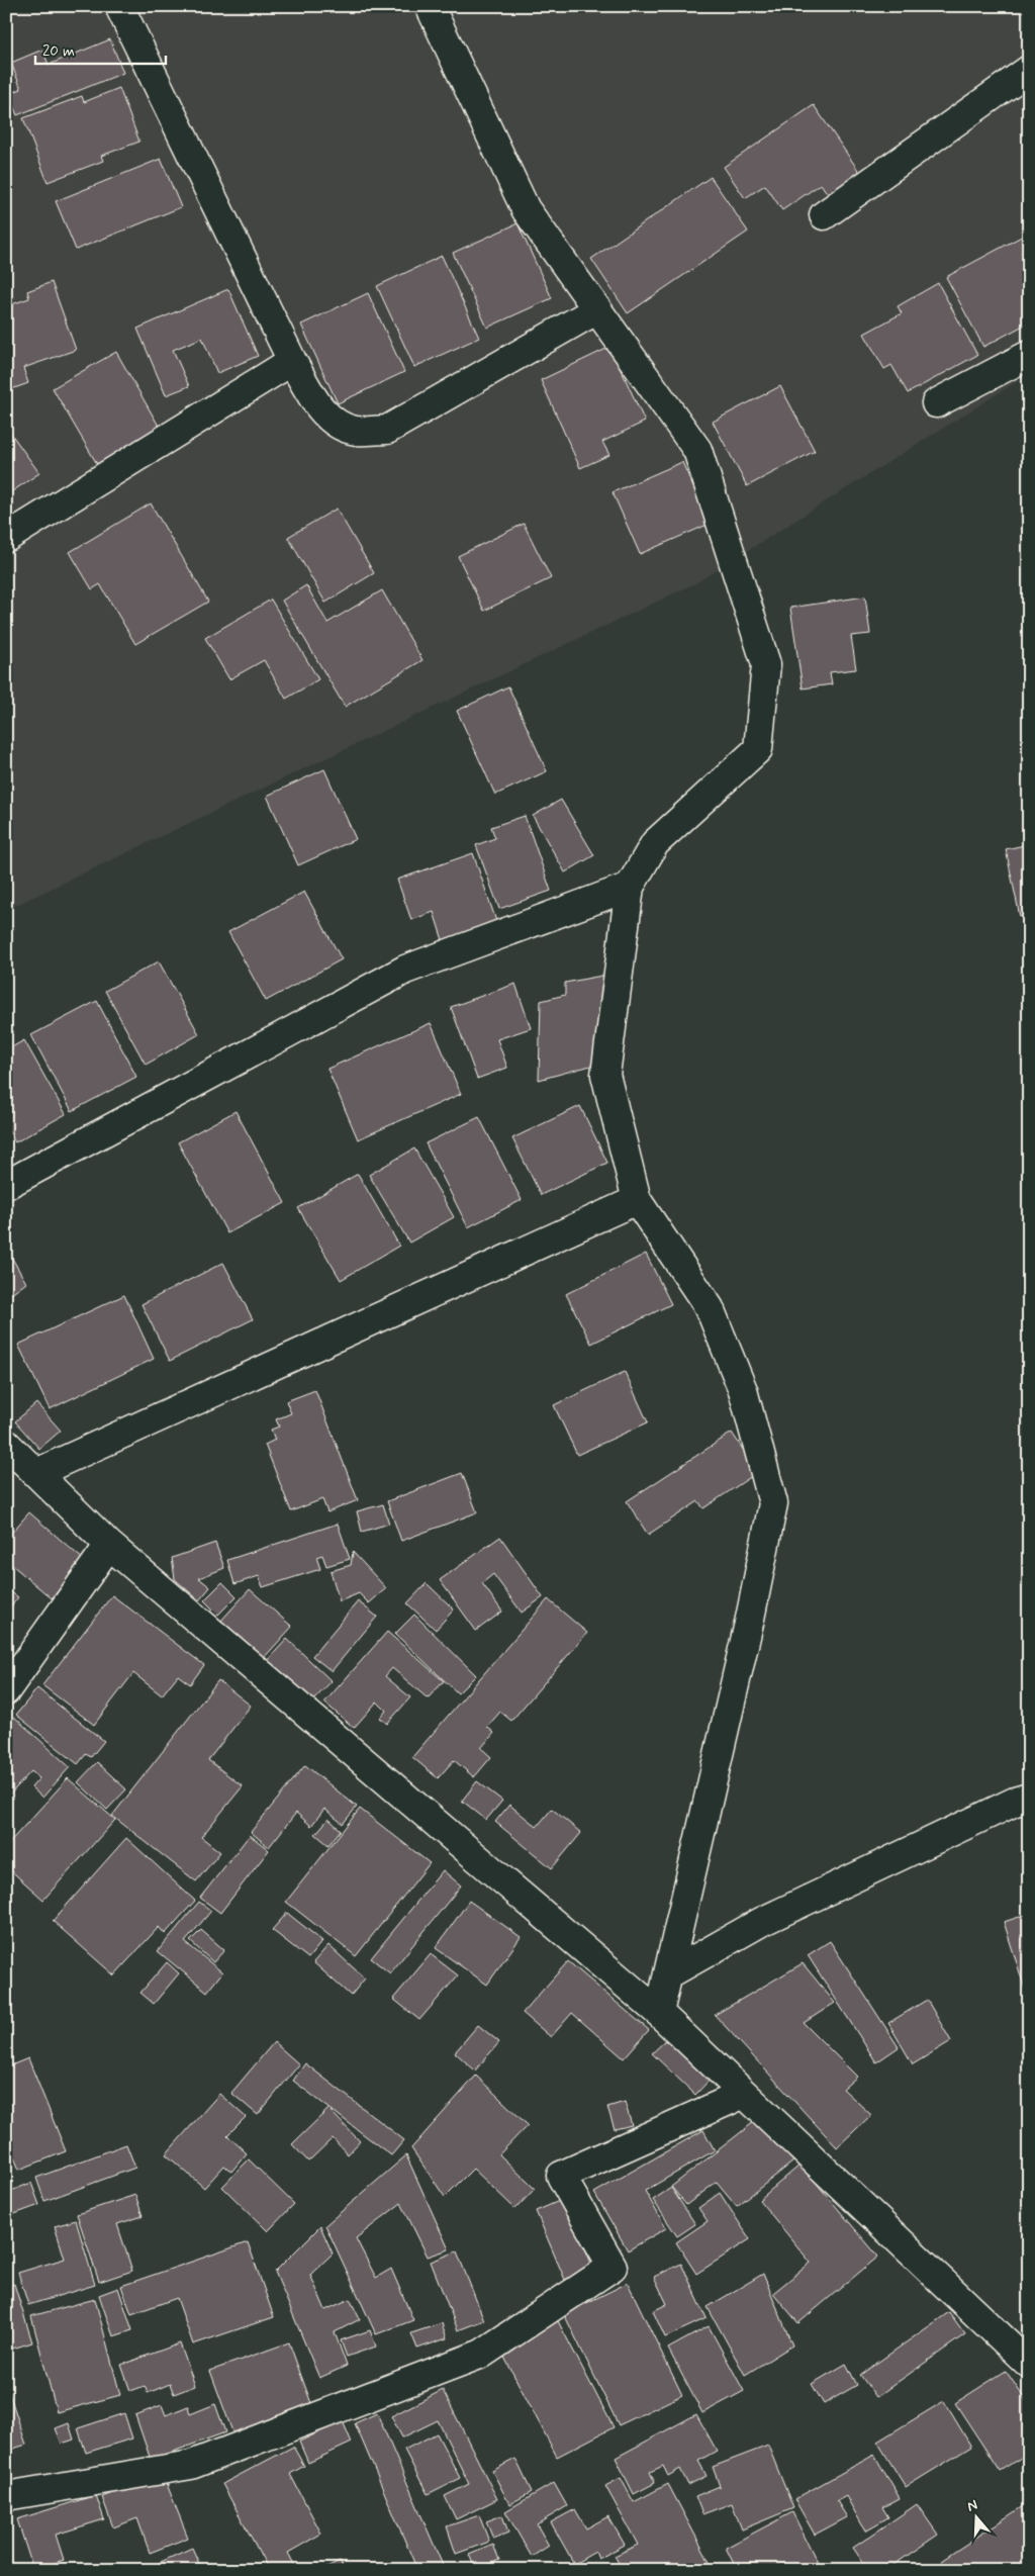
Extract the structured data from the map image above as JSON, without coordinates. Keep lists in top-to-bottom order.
{
  "scale_bar": "20 m",
  "north": "top"
}
